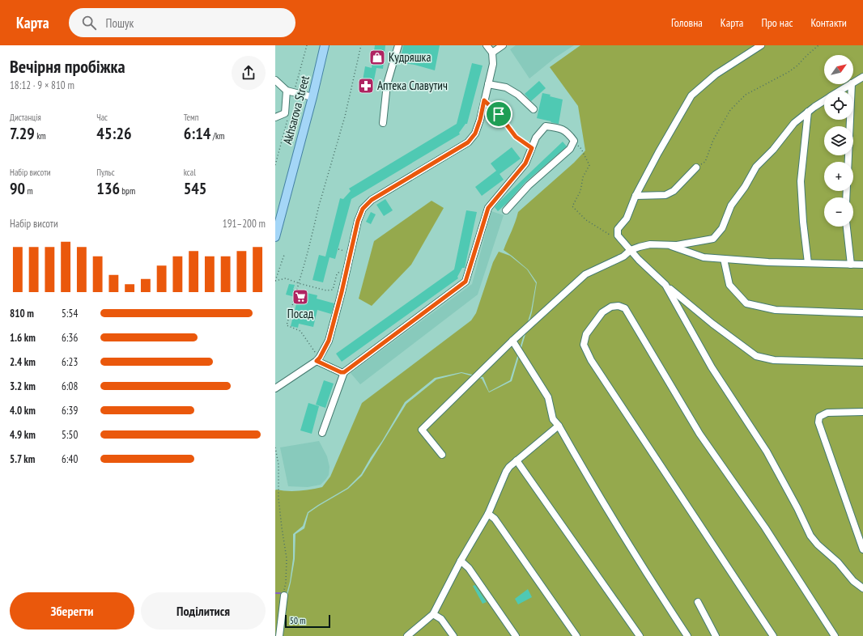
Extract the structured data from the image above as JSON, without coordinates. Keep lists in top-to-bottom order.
{
  "streets": {
    "main road": ["Akhsarova Street"]
  },
  "places": {
    "shop": ["Кудряшка"],
    "pharmacy": ["Аптека Славутич"],
    "supermarket": ["Посад"]
  },
  "scale_bar": "50 m",
  "north": "top right",
  "page": {
    "header": "Карта",
    "search": "Пошук",
    "nav": [
      "Головна",
      "Карта",
      "Про нас",
      "Контакти"
    ],
    "heading": ["Вечірня пробіжка", "18:12 · 9 × 810 m"],
    "map_buttons": ["+", "−"],
    "stats": [
      ["Дистанція", "7.29 km"],
      ["Час", "45:26"],
      ["Темп", "6:14 /km"],
      ["Набір висоти", "90 m"],
      ["Пульс", "136 bpm"],
      ["kcal", "545"]
    ],
    "chart": ["Набір висоти", "191–200 m"],
    "list": [
      {
        "name": "810 m",
        "note": "5:54"
      },
      {
        "name": "1.6 km",
        "note": "6:36"
      },
      {
        "name": "2.4 km",
        "note": "6:23"
      },
      {
        "name": "3.2 km",
        "note": "6:08"
      },
      {
        "name": "4.0 km",
        "note": "6:39"
      },
      {
        "name": "4.9 km",
        "note": "5:50"
      },
      {
        "name": "5.7 km",
        "note": "6:40"
      }
    ],
    "buttons": ["Зберегти", "Поділитися"],
    "scale": "50 m"
  }
}
